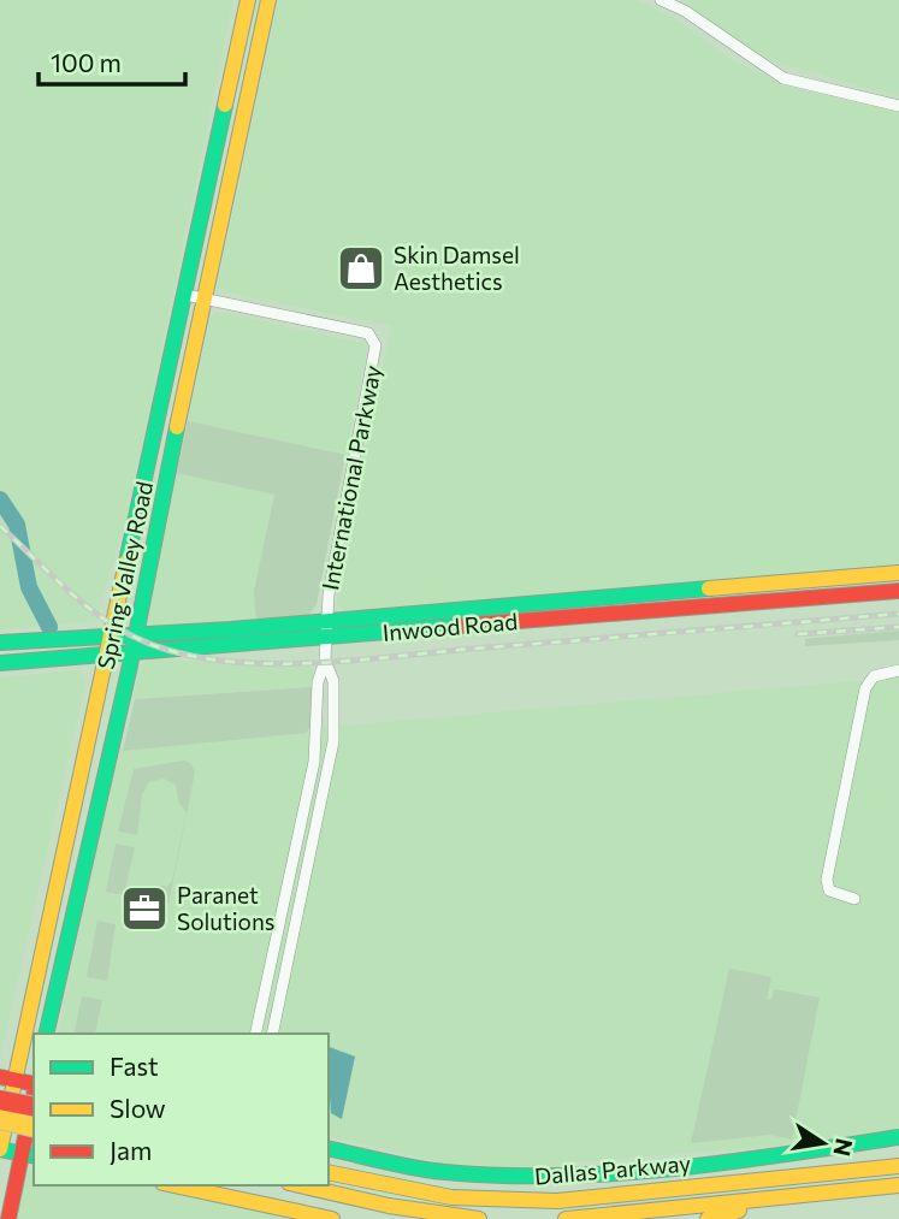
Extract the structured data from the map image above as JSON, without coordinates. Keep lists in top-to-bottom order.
{
  "streets": {
    "main road": ["Spring Valley Road", "Inwood Road", "Dallas Parkway"],
    "street": ["International Parkway"]
  },
  "crossings": [
    ["International Parkway", "Spring Valley Road"],
    ["International Parkway", "Inwood Road"],
    ["Spring Valley Road", "Inwood Road"]
  ],
  "places": {
    "shop": ["Skin Damsel Aesthetics"],
    "office": ["Paranet Solutions"]
  },
  "legend": ["Fast", "Slow", "Jam"],
  "scale_bar": "100 m",
  "north": "right"
}
